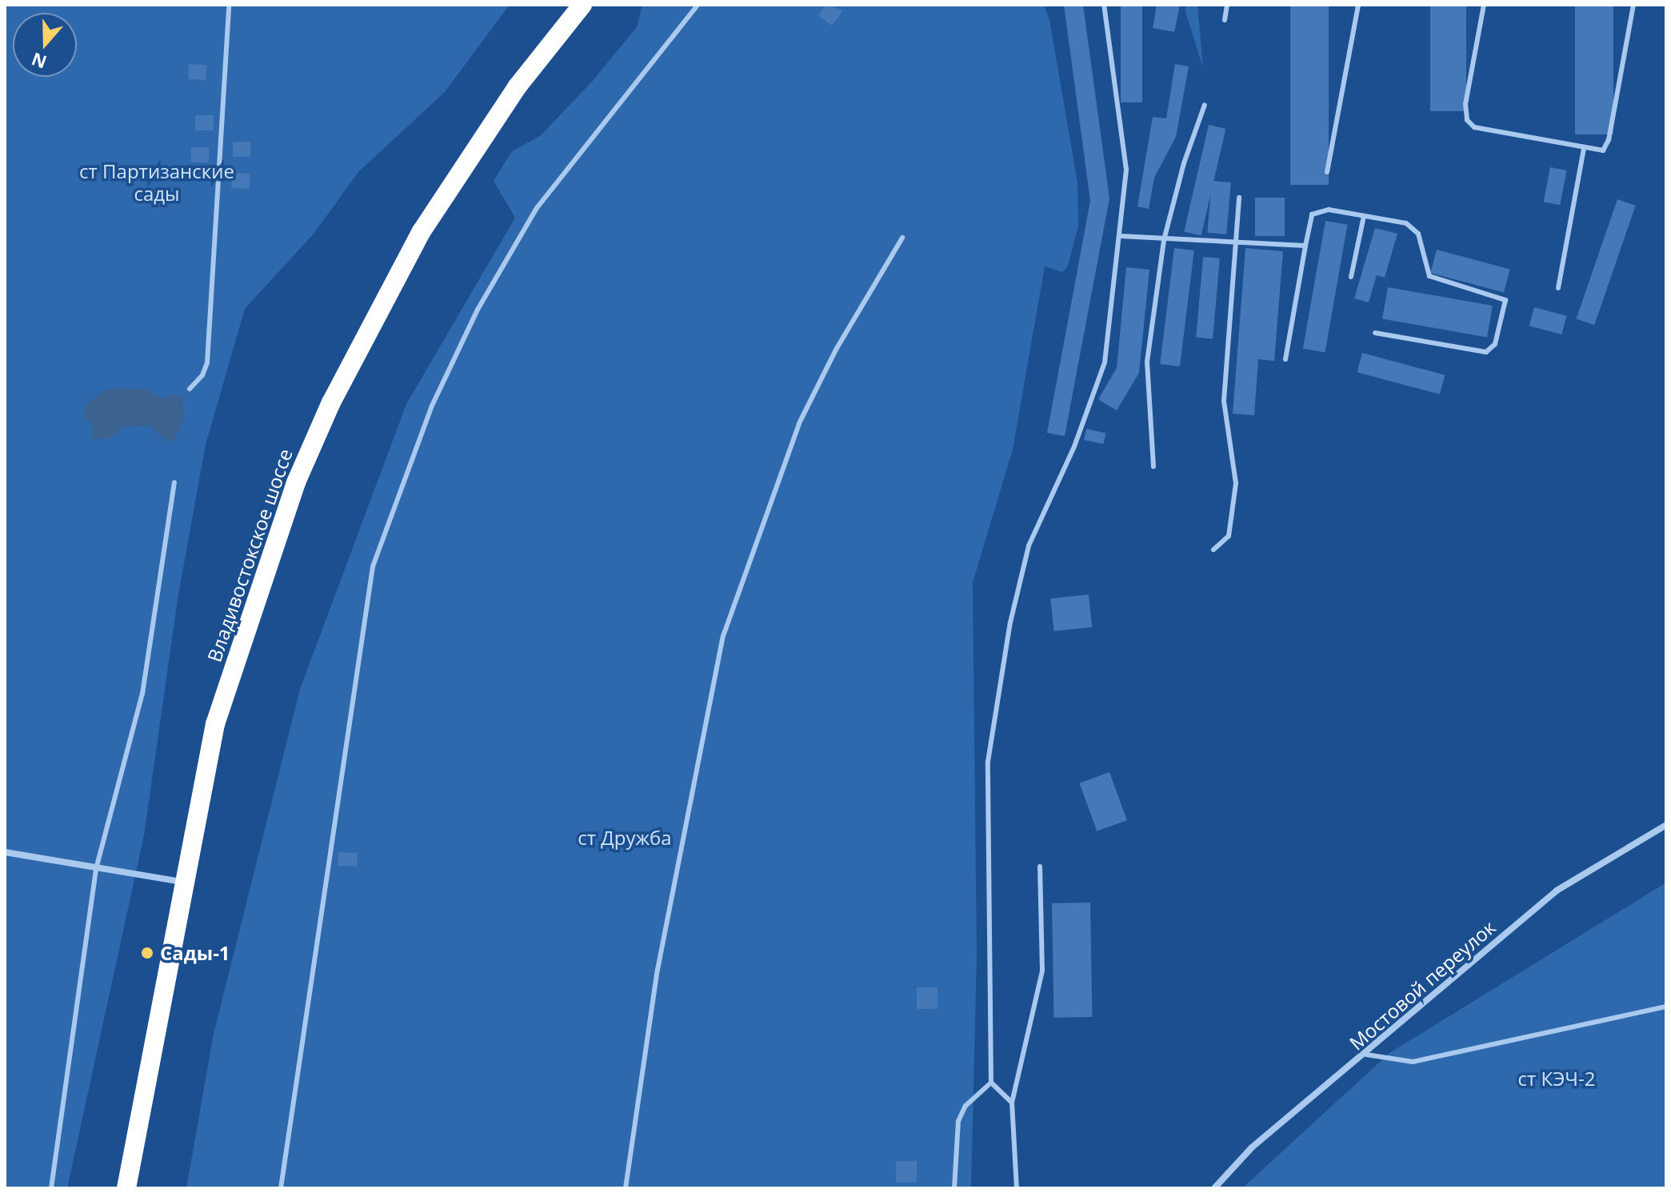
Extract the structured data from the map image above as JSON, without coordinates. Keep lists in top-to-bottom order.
{
  "streets": {
    "highway": ["Владивостокское шоссе"],
    "street": ["Мостовой переулок"]
  },
  "parks": ["ст Партизанские сады", "ст Дружба", "ст КЭЧ-2"],
  "places": ["Сады-1"],
  "north": "bottom"
}
